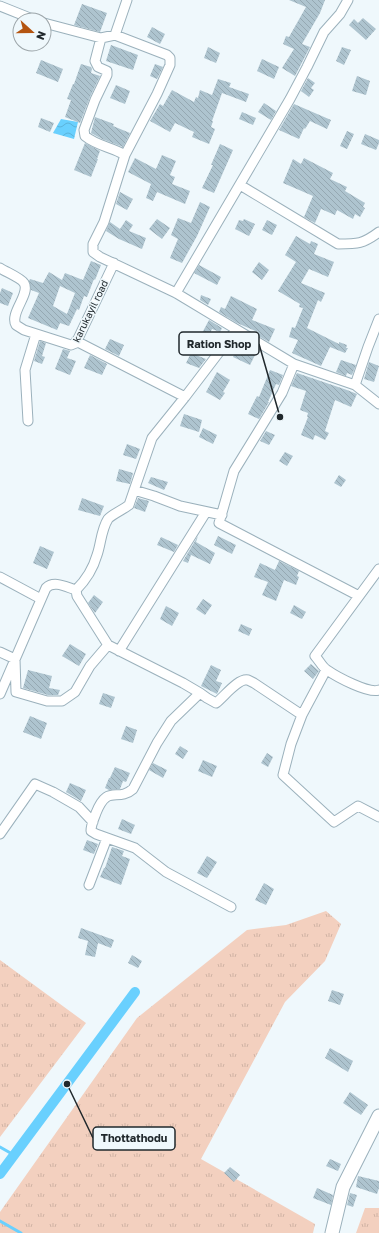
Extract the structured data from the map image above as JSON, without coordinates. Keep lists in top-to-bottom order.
{
  "streets": {
    "street": ["karukayil road"]
  },
  "places": ["Ration Shop", "Thottathodu"],
  "north": "right"
}
